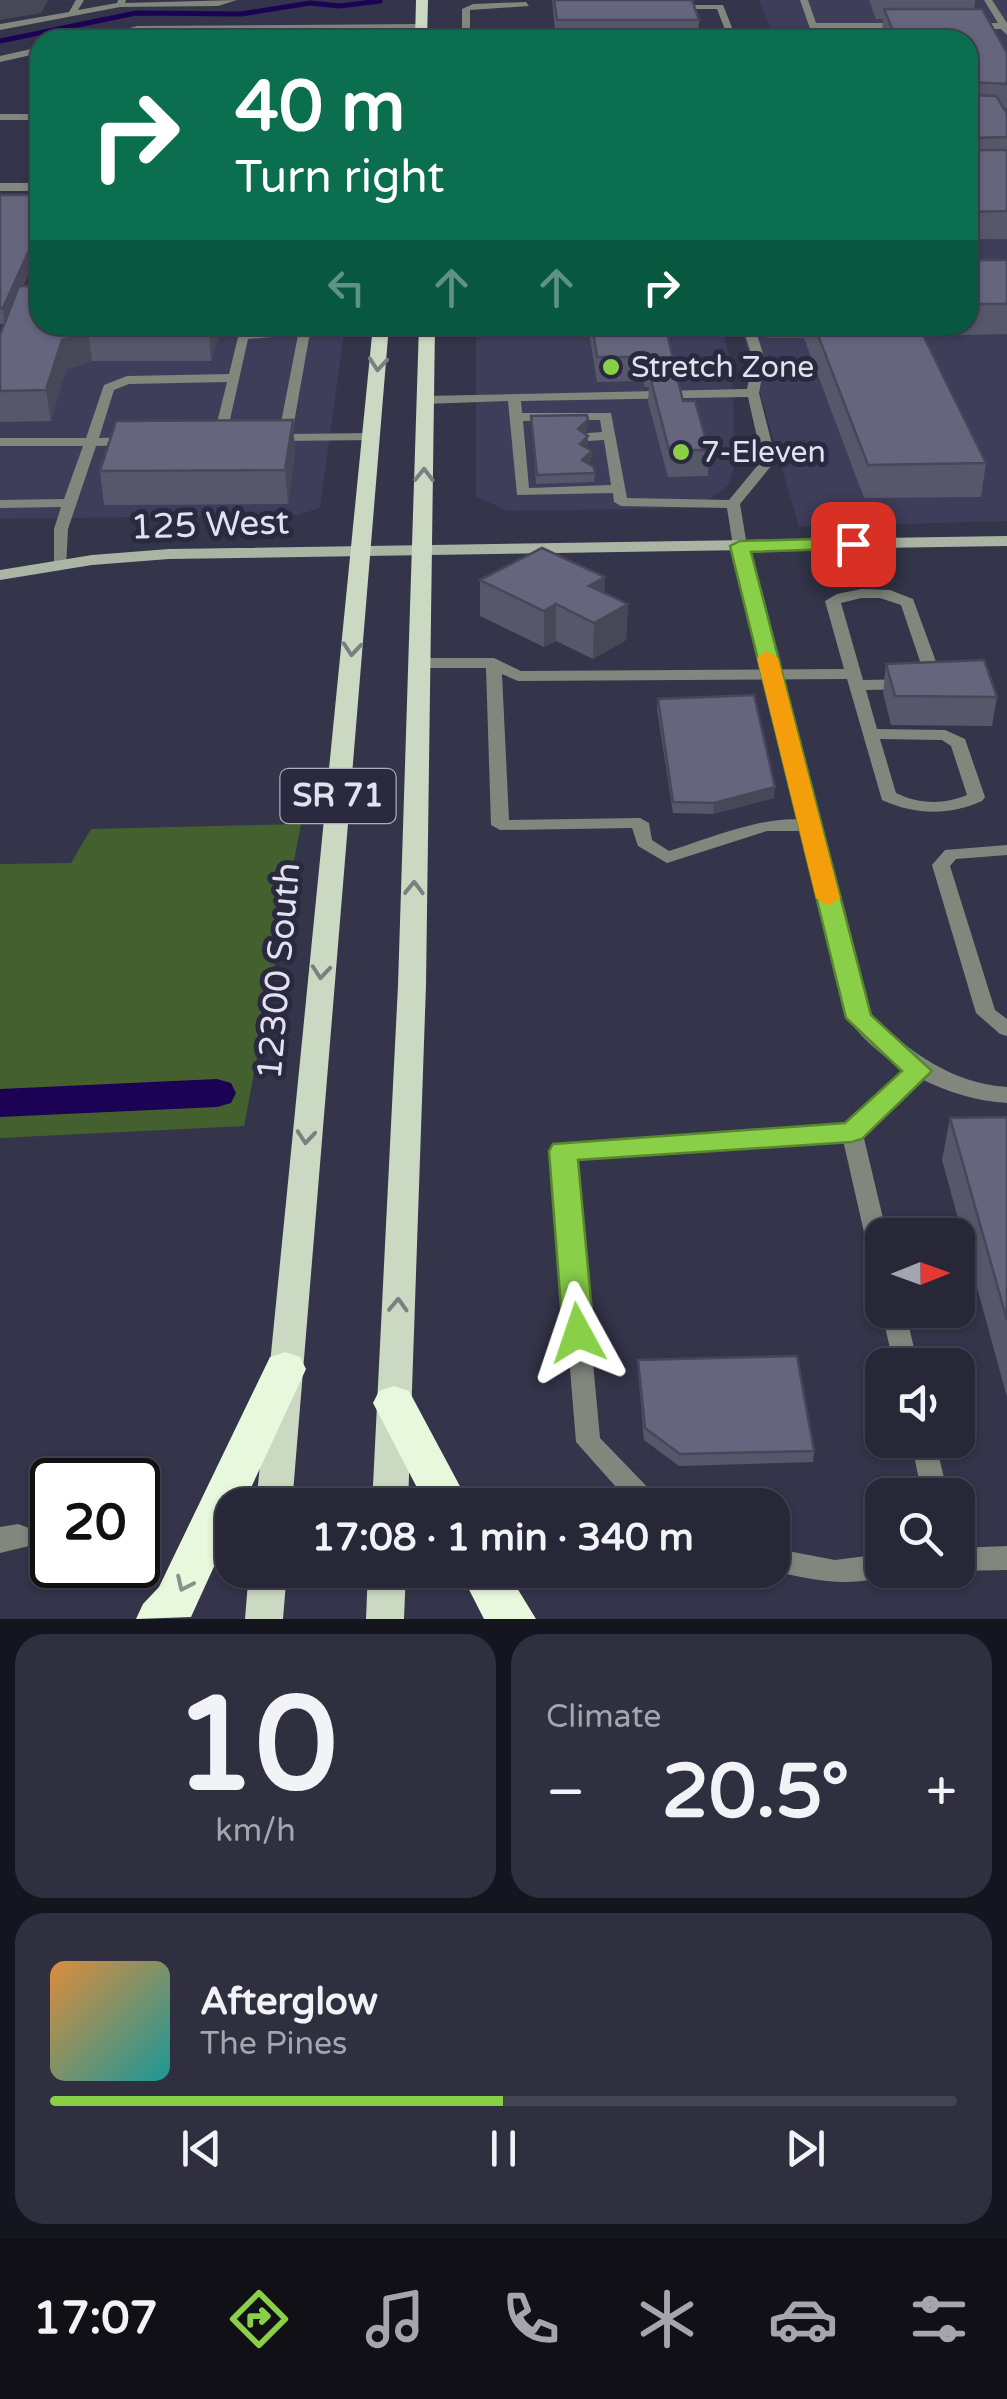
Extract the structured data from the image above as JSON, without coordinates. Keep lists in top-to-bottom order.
{
  "streets": {
    "main road": ["125 West", "SR 71", "12300 South"]
  },
  "crossings": [
    ["125 West", "SR 71"],
    ["125 West", "12300 South"]
  ],
  "places": ["Stretch Zone", "7-Eleven"],
  "north": "right",
  "page": {
    "turn": ["40 m", "Turn right"],
    "limit": "20",
    "trip": "17:08 · 1 min · 340 m",
    "tile": [
      ["10", "km/h"],
      "Climate"
    ],
    "heat": ["−", "20.5°", "+"],
    "song": ["Afterglow", "The Pines"],
    "tabs": "17:07"
  }
}
